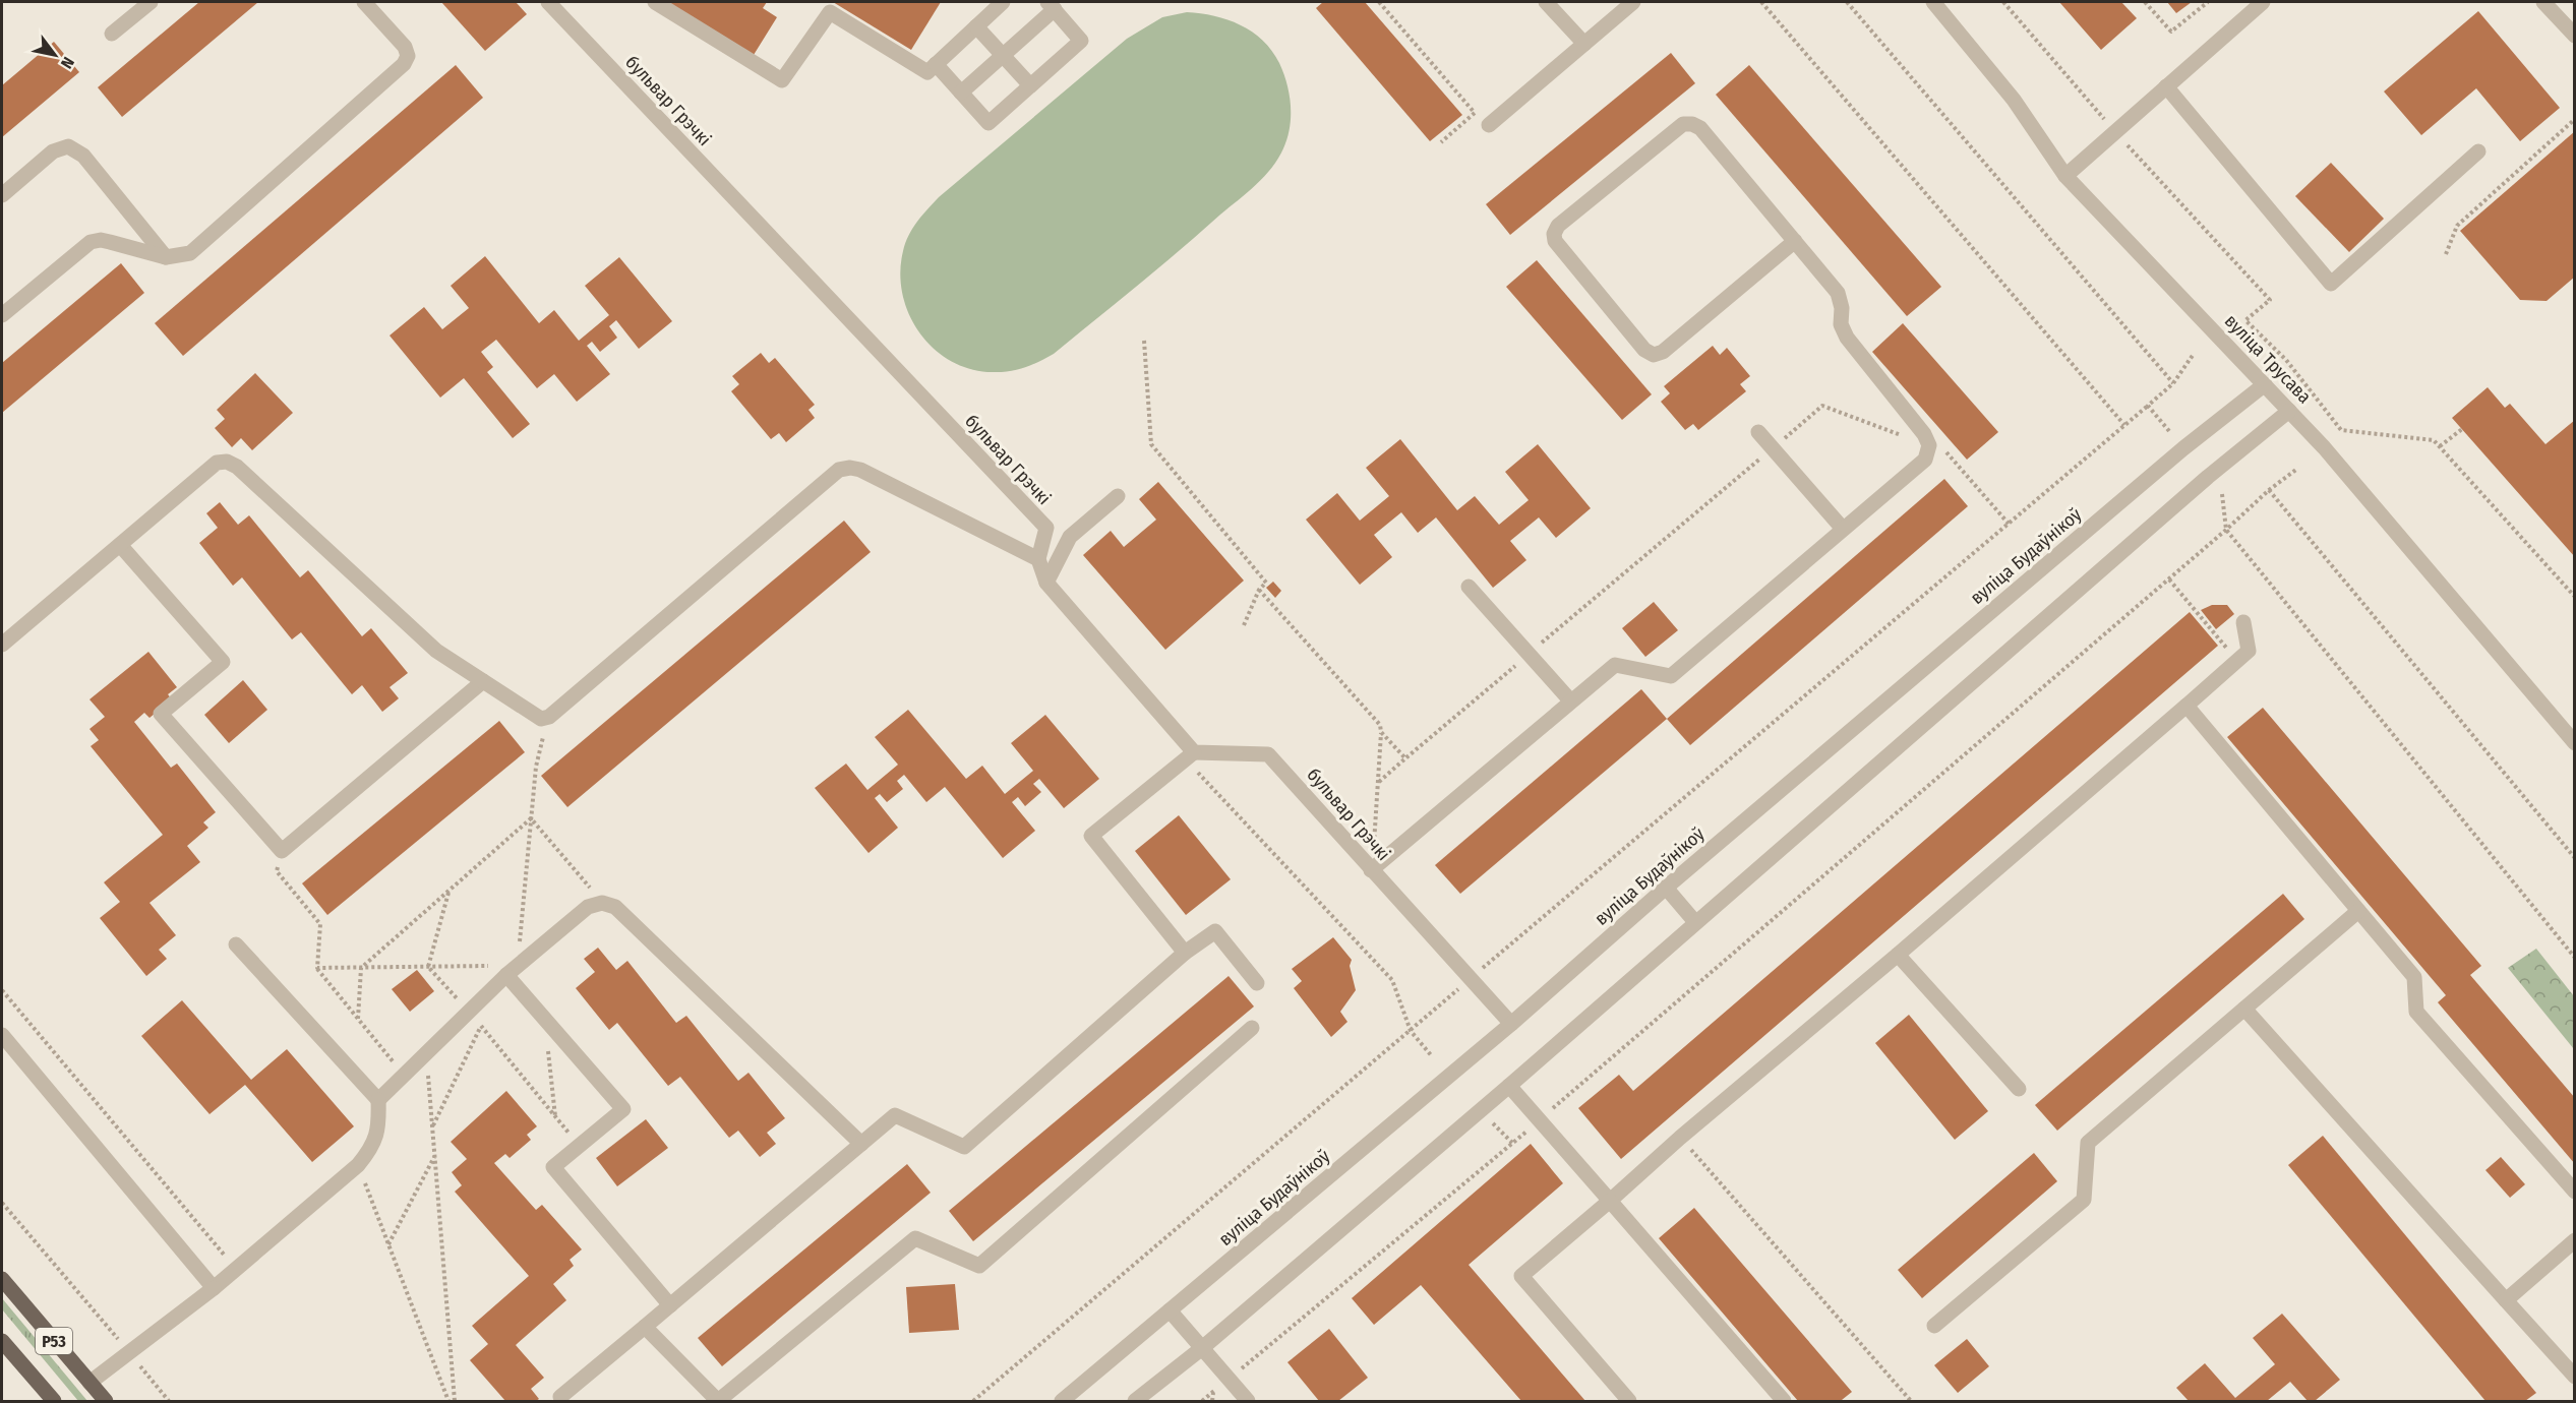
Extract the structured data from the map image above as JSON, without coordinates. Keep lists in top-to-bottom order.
{
  "streets": {
    "main road": ["Р53"],
    "street": ["бульвар Грэчкі", "вуліца Трусава", "вуліца Будаўнікоў"]
  },
  "crossings": [
    ["бульвар Грэчкі", "вуліца Будаўнікоў"],
    ["вуліца Трусава", "вуліца Будаўнікоў"]
  ],
  "north": "bottom right"
}
